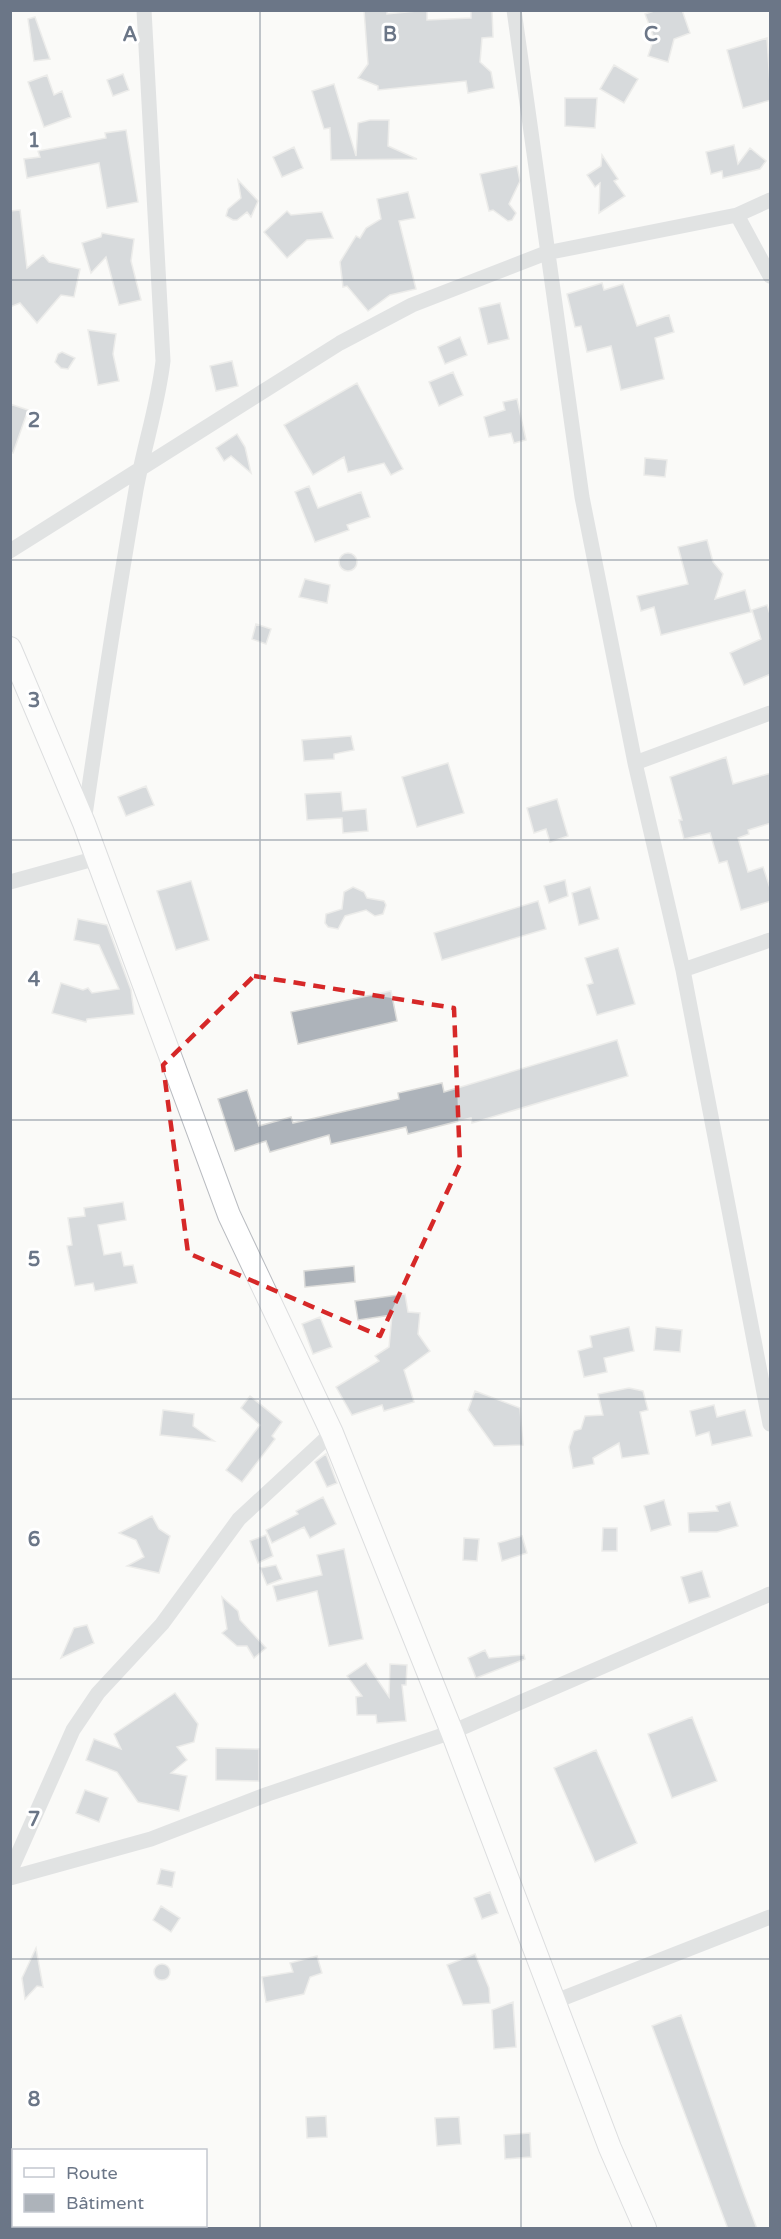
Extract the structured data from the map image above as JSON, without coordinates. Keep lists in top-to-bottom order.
{
  "legend": ["Route", "Bâtiment"],
  "grid": {
    "columns": ["A", "B", "C"],
    "rows": [
      "1",
      "2",
      "3",
      "4",
      "5",
      "6",
      "7",
      "8"
    ]
  }
}
